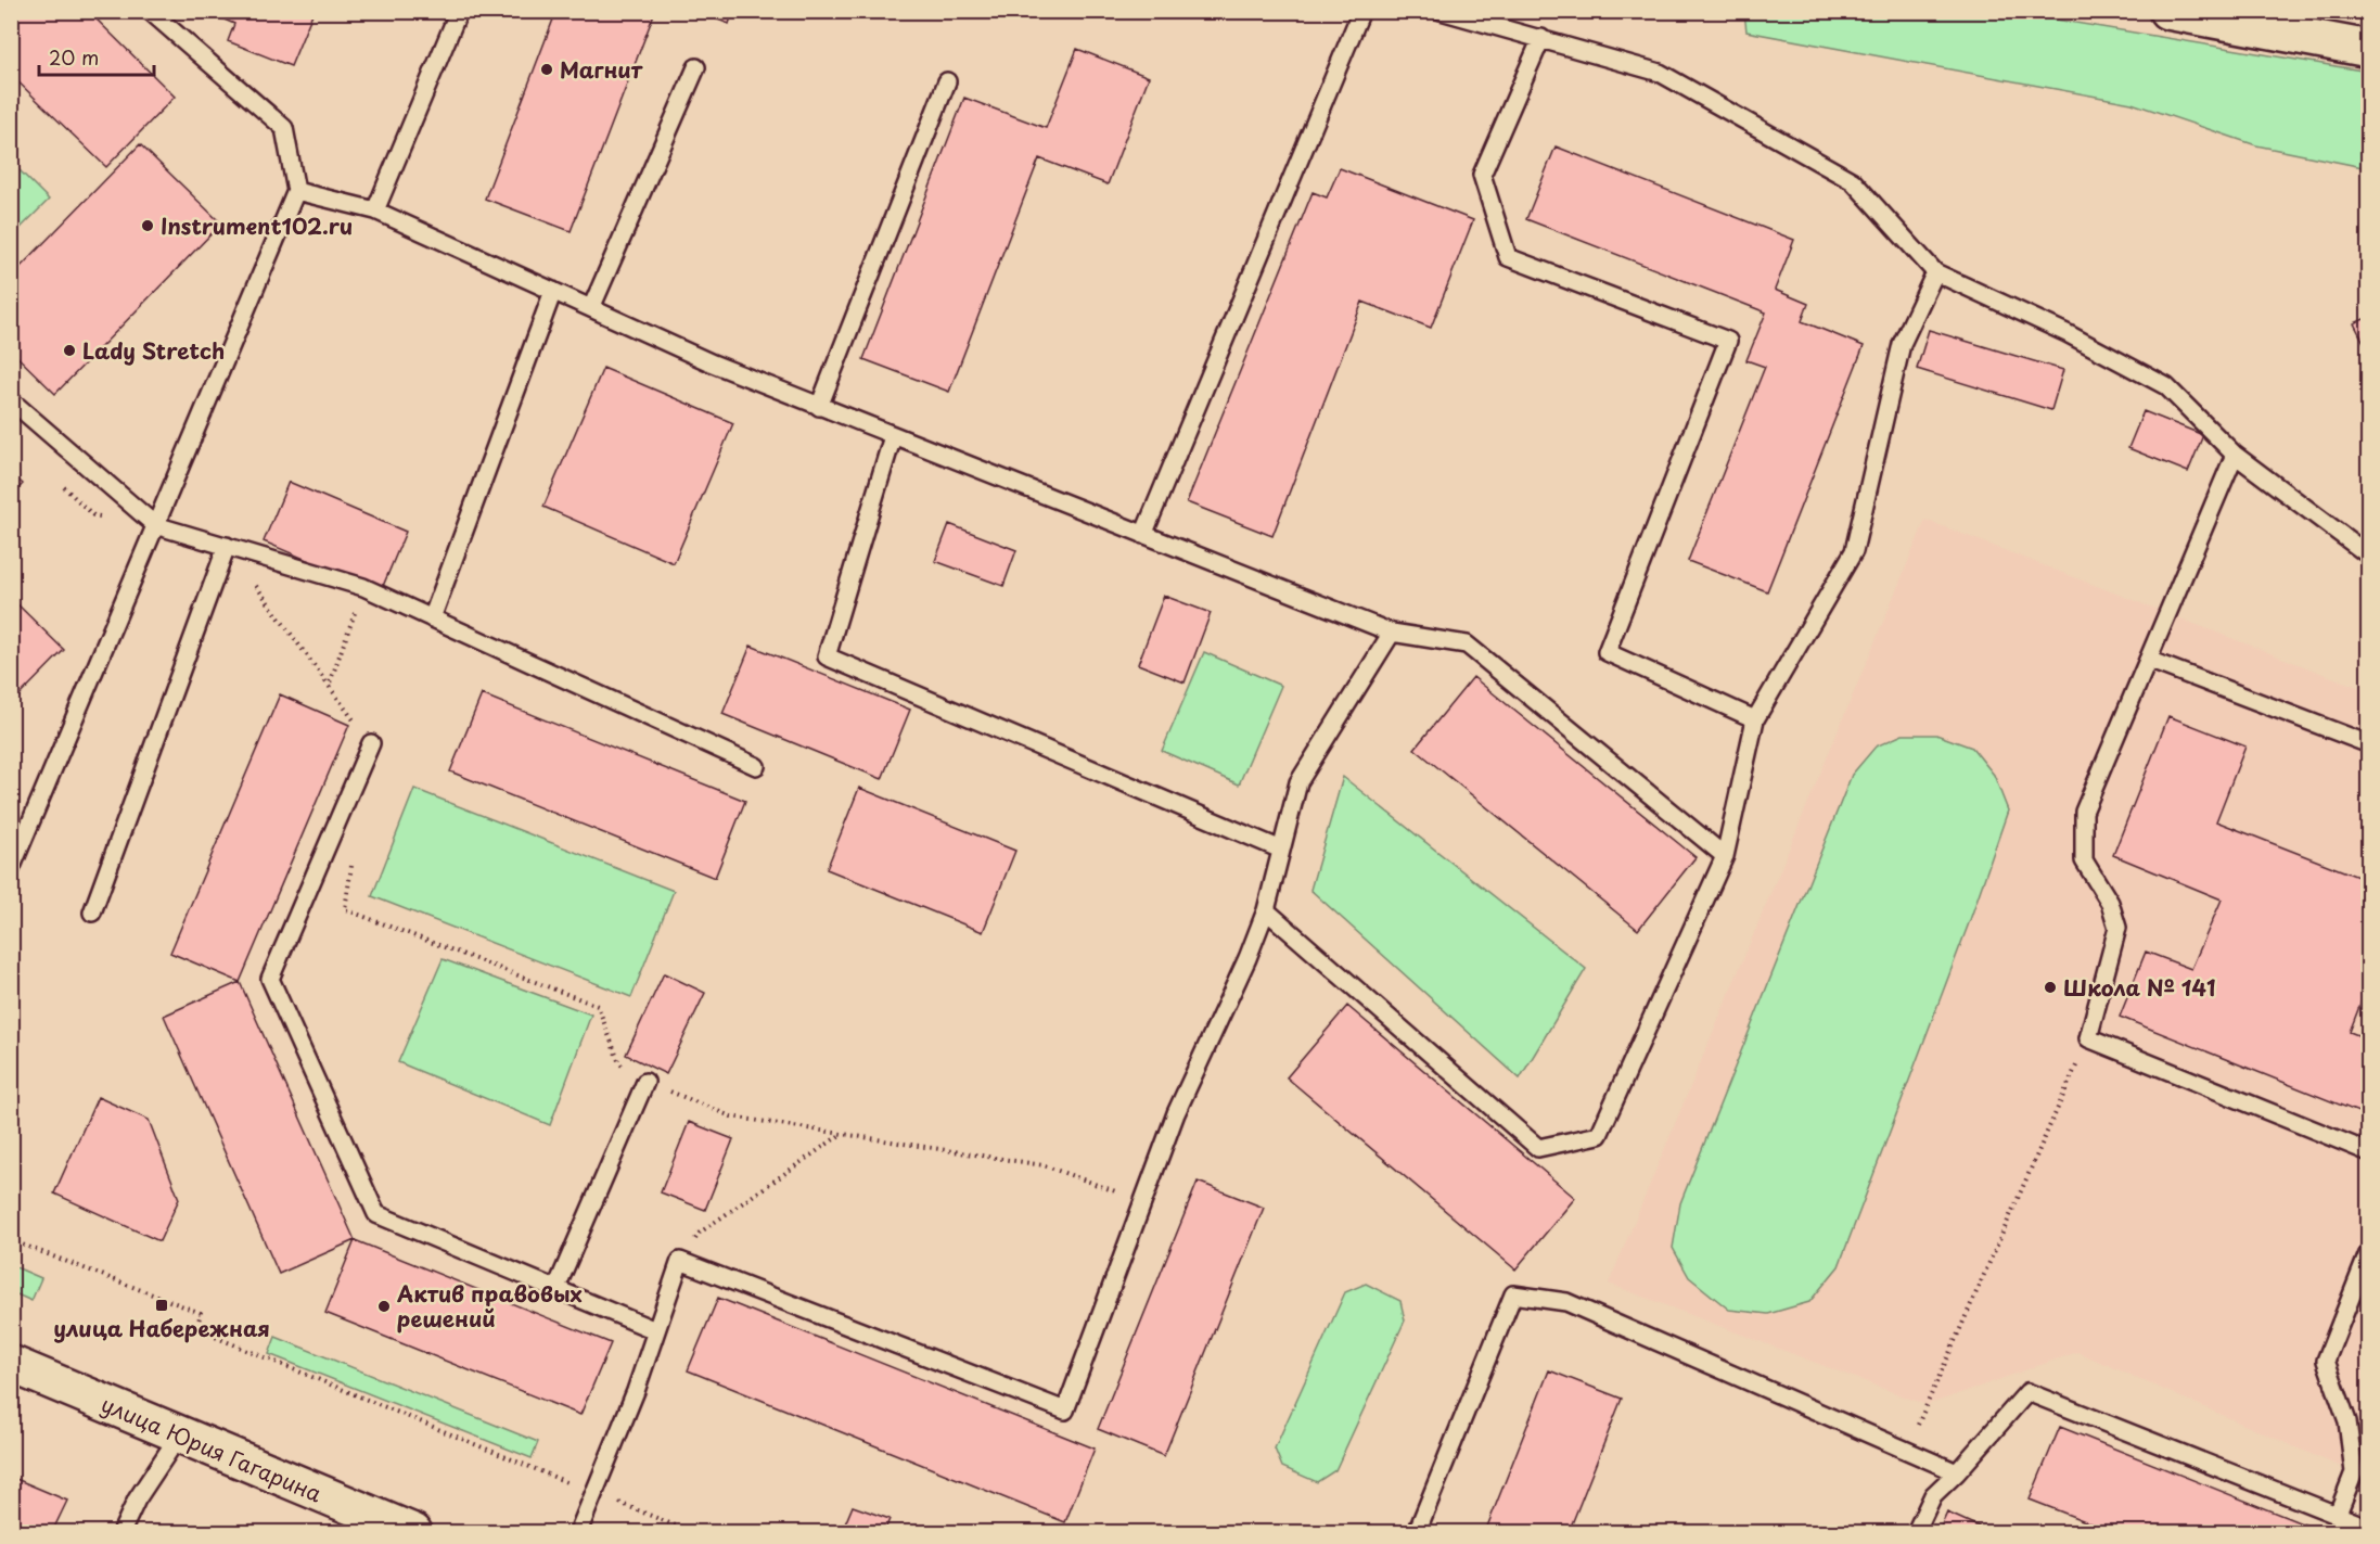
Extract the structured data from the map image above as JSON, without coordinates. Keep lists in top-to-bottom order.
{
  "streets": {
    "main road": ["улица Юрия Гагарина"]
  },
  "places": {
    "other": [
      "Магнит",
      "Instrument102.ru",
      "Lady Stretch",
      "Школа № 141",
      "Актив правовых решений"
    ],
    "transit": ["улица Набережная"]
  },
  "scale_bar": "20 m"
}
